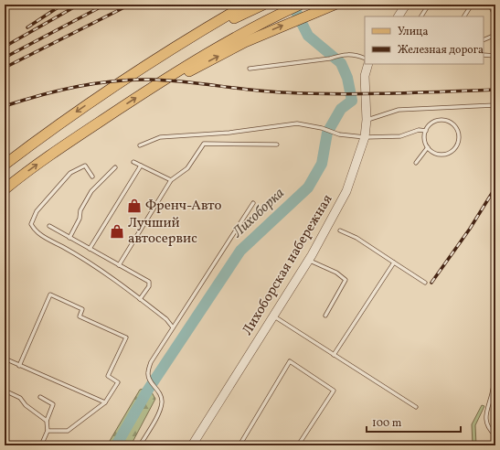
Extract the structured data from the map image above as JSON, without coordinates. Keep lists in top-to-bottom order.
{
  "streets": {
    "street": ["Лихоборская набережная"]
  },
  "water": ["Лихоборка"],
  "places": {
    "shop": ["Френч-Авто", "Лучший автосервис"]
  },
  "legend": ["Улица", "Железная дорога"],
  "scale_bar": "100 m"
}
